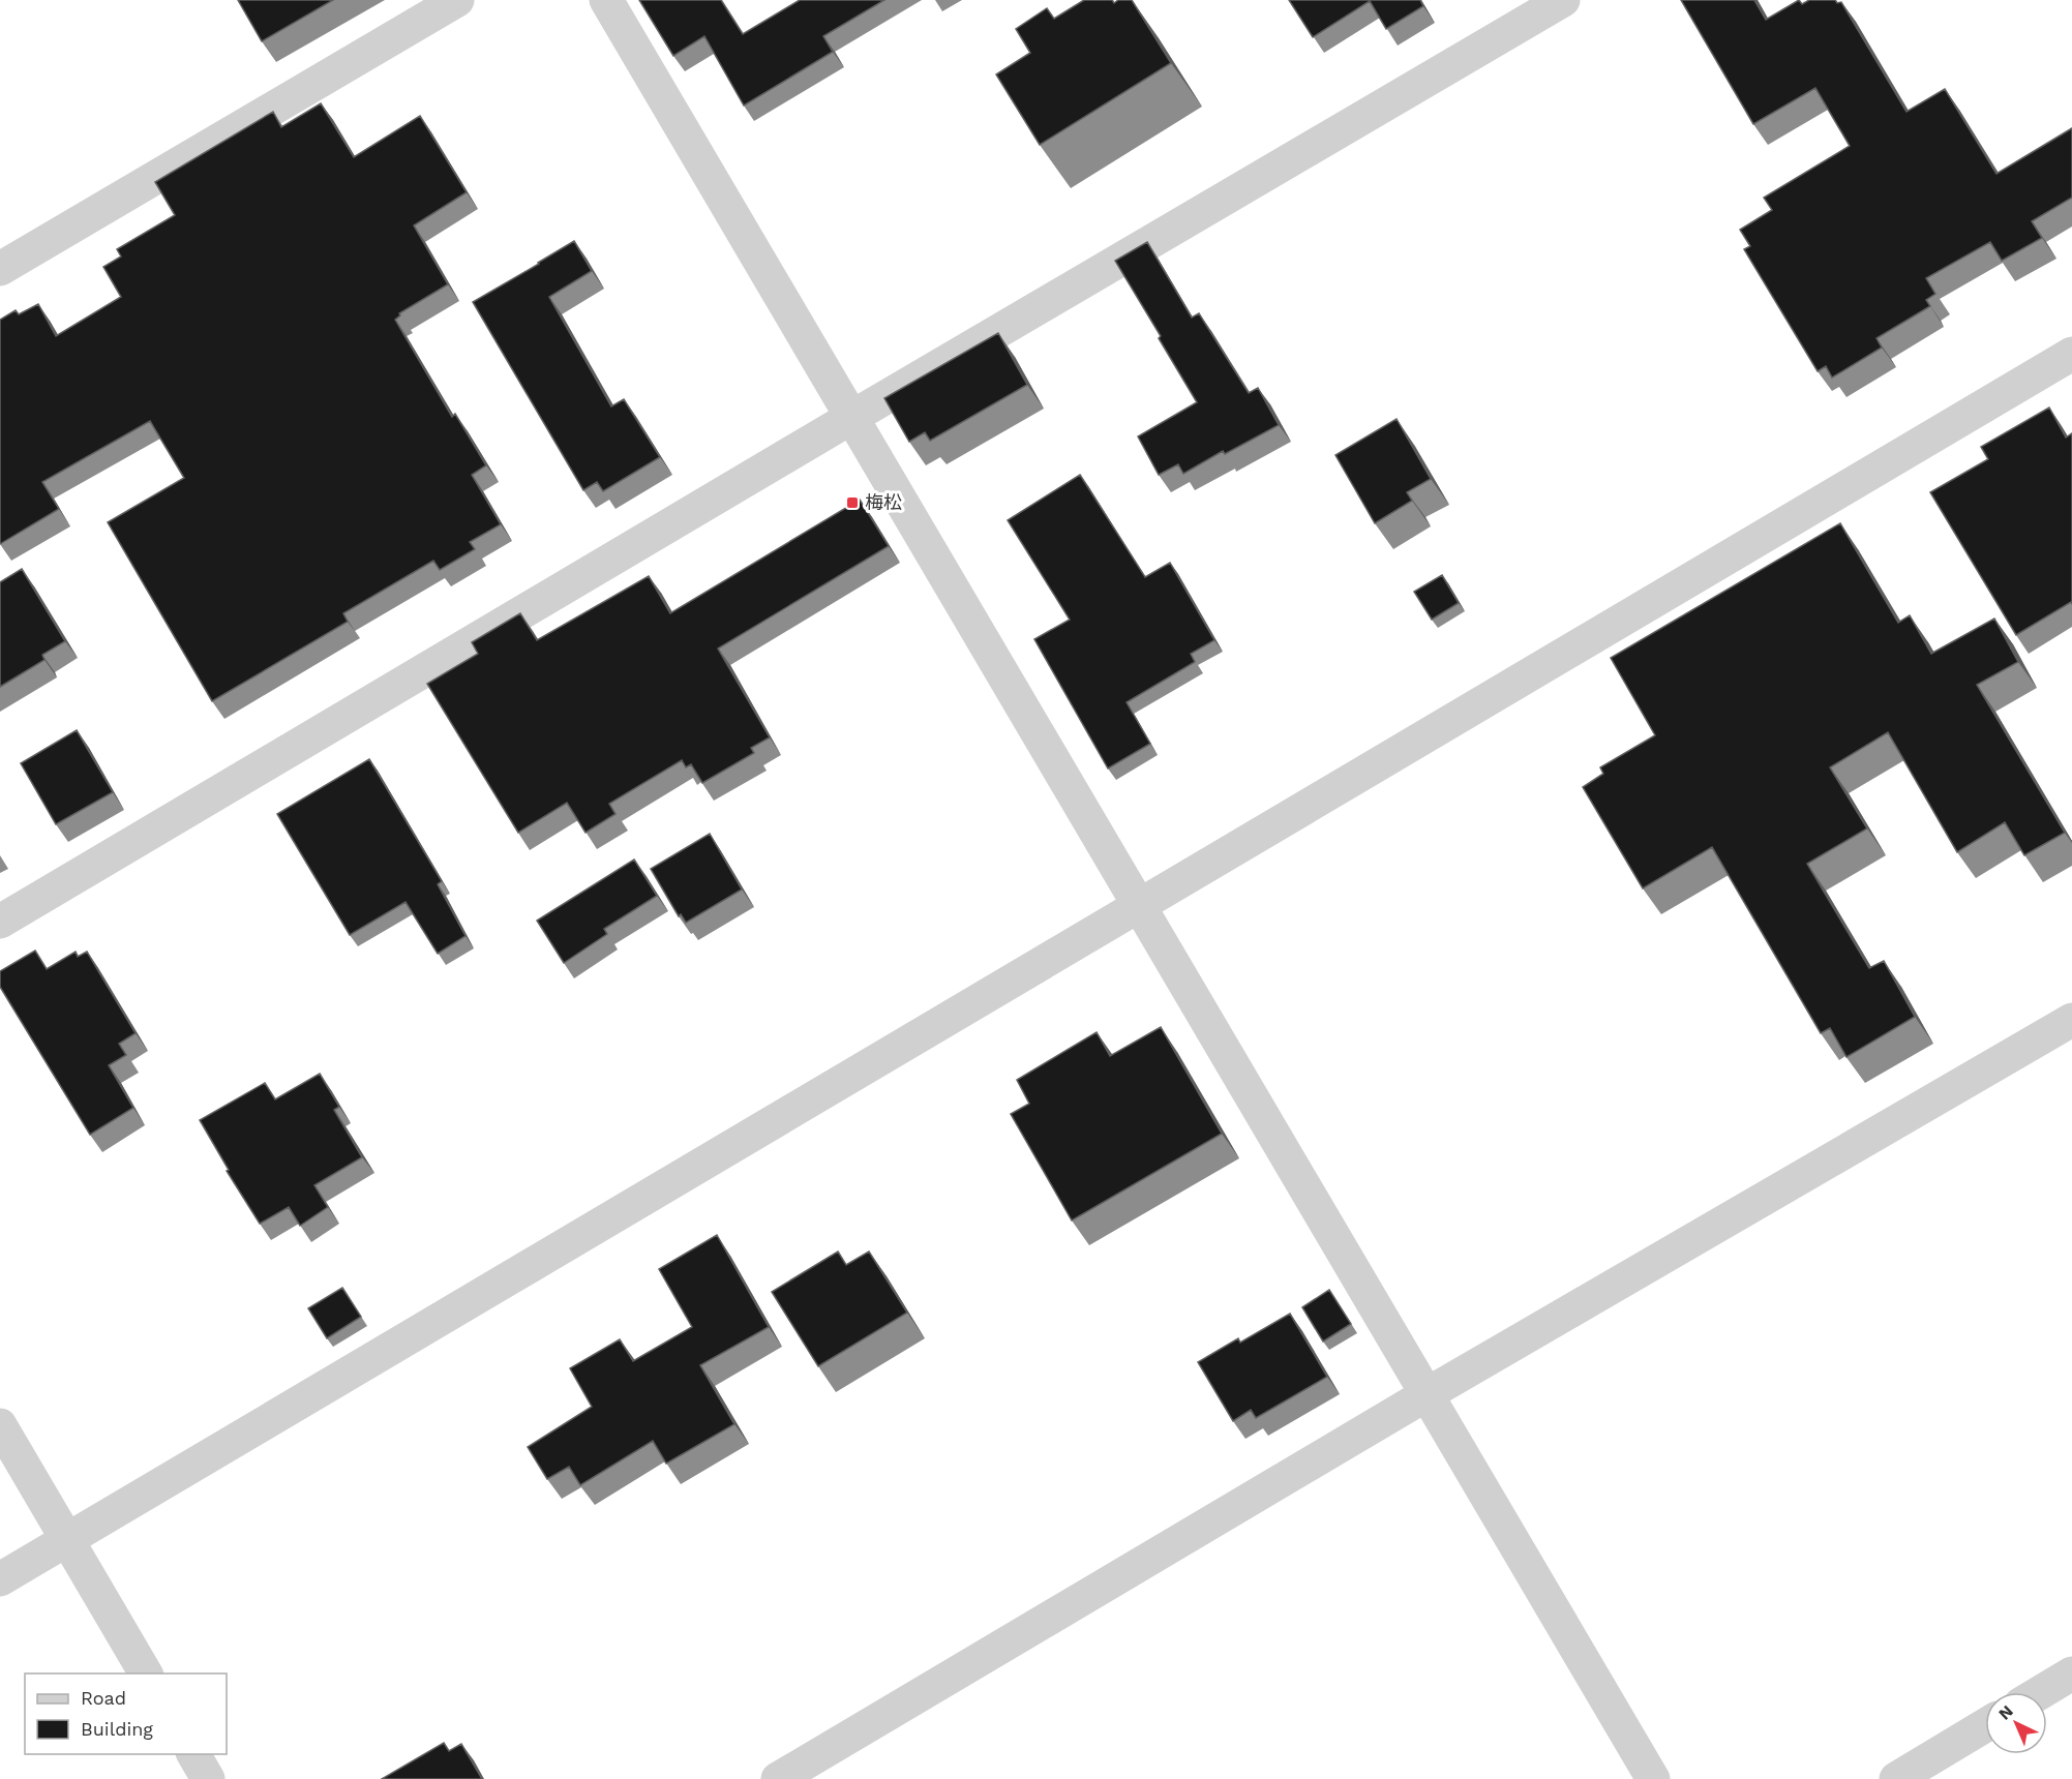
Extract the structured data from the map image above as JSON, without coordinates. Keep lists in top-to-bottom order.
{
  "places": {
    "transit": ["梅松"]
  },
  "legend": ["Road", "Building"],
  "north": "top left"
}
